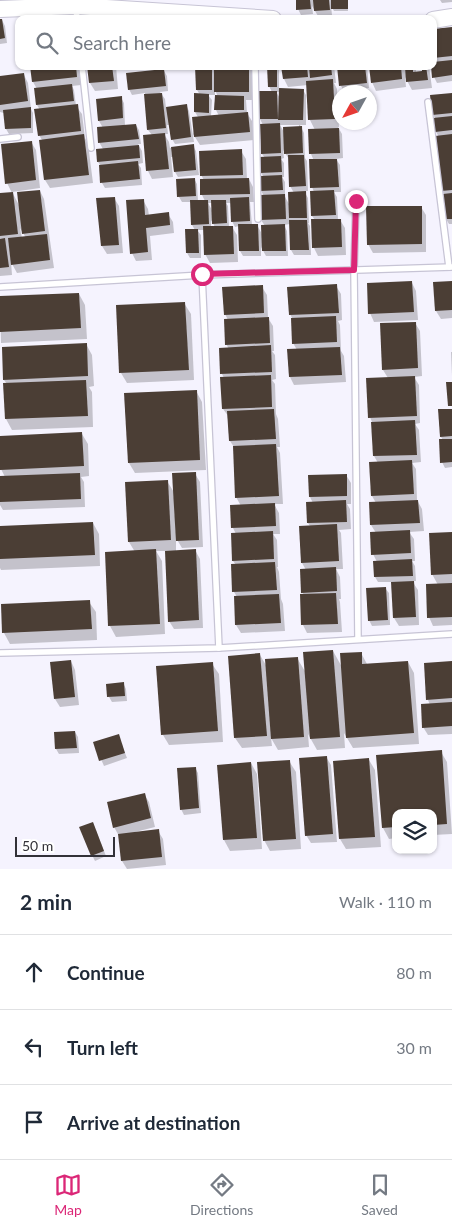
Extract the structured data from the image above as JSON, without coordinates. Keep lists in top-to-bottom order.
{
  "scale_bar": "50 m",
  "north": "bottom left",
  "page": {
    "search": "Search here",
    "scale": "50 m",
    "heading": ["2 min", "Walk · 110 m"],
    "list": [
      ["Continue", "80 m"],
      ["Turn left", "30 m"],
      "Arrive at destination"
    ],
    "nav": ["Map", "Directions", "Saved"]
  }
}
